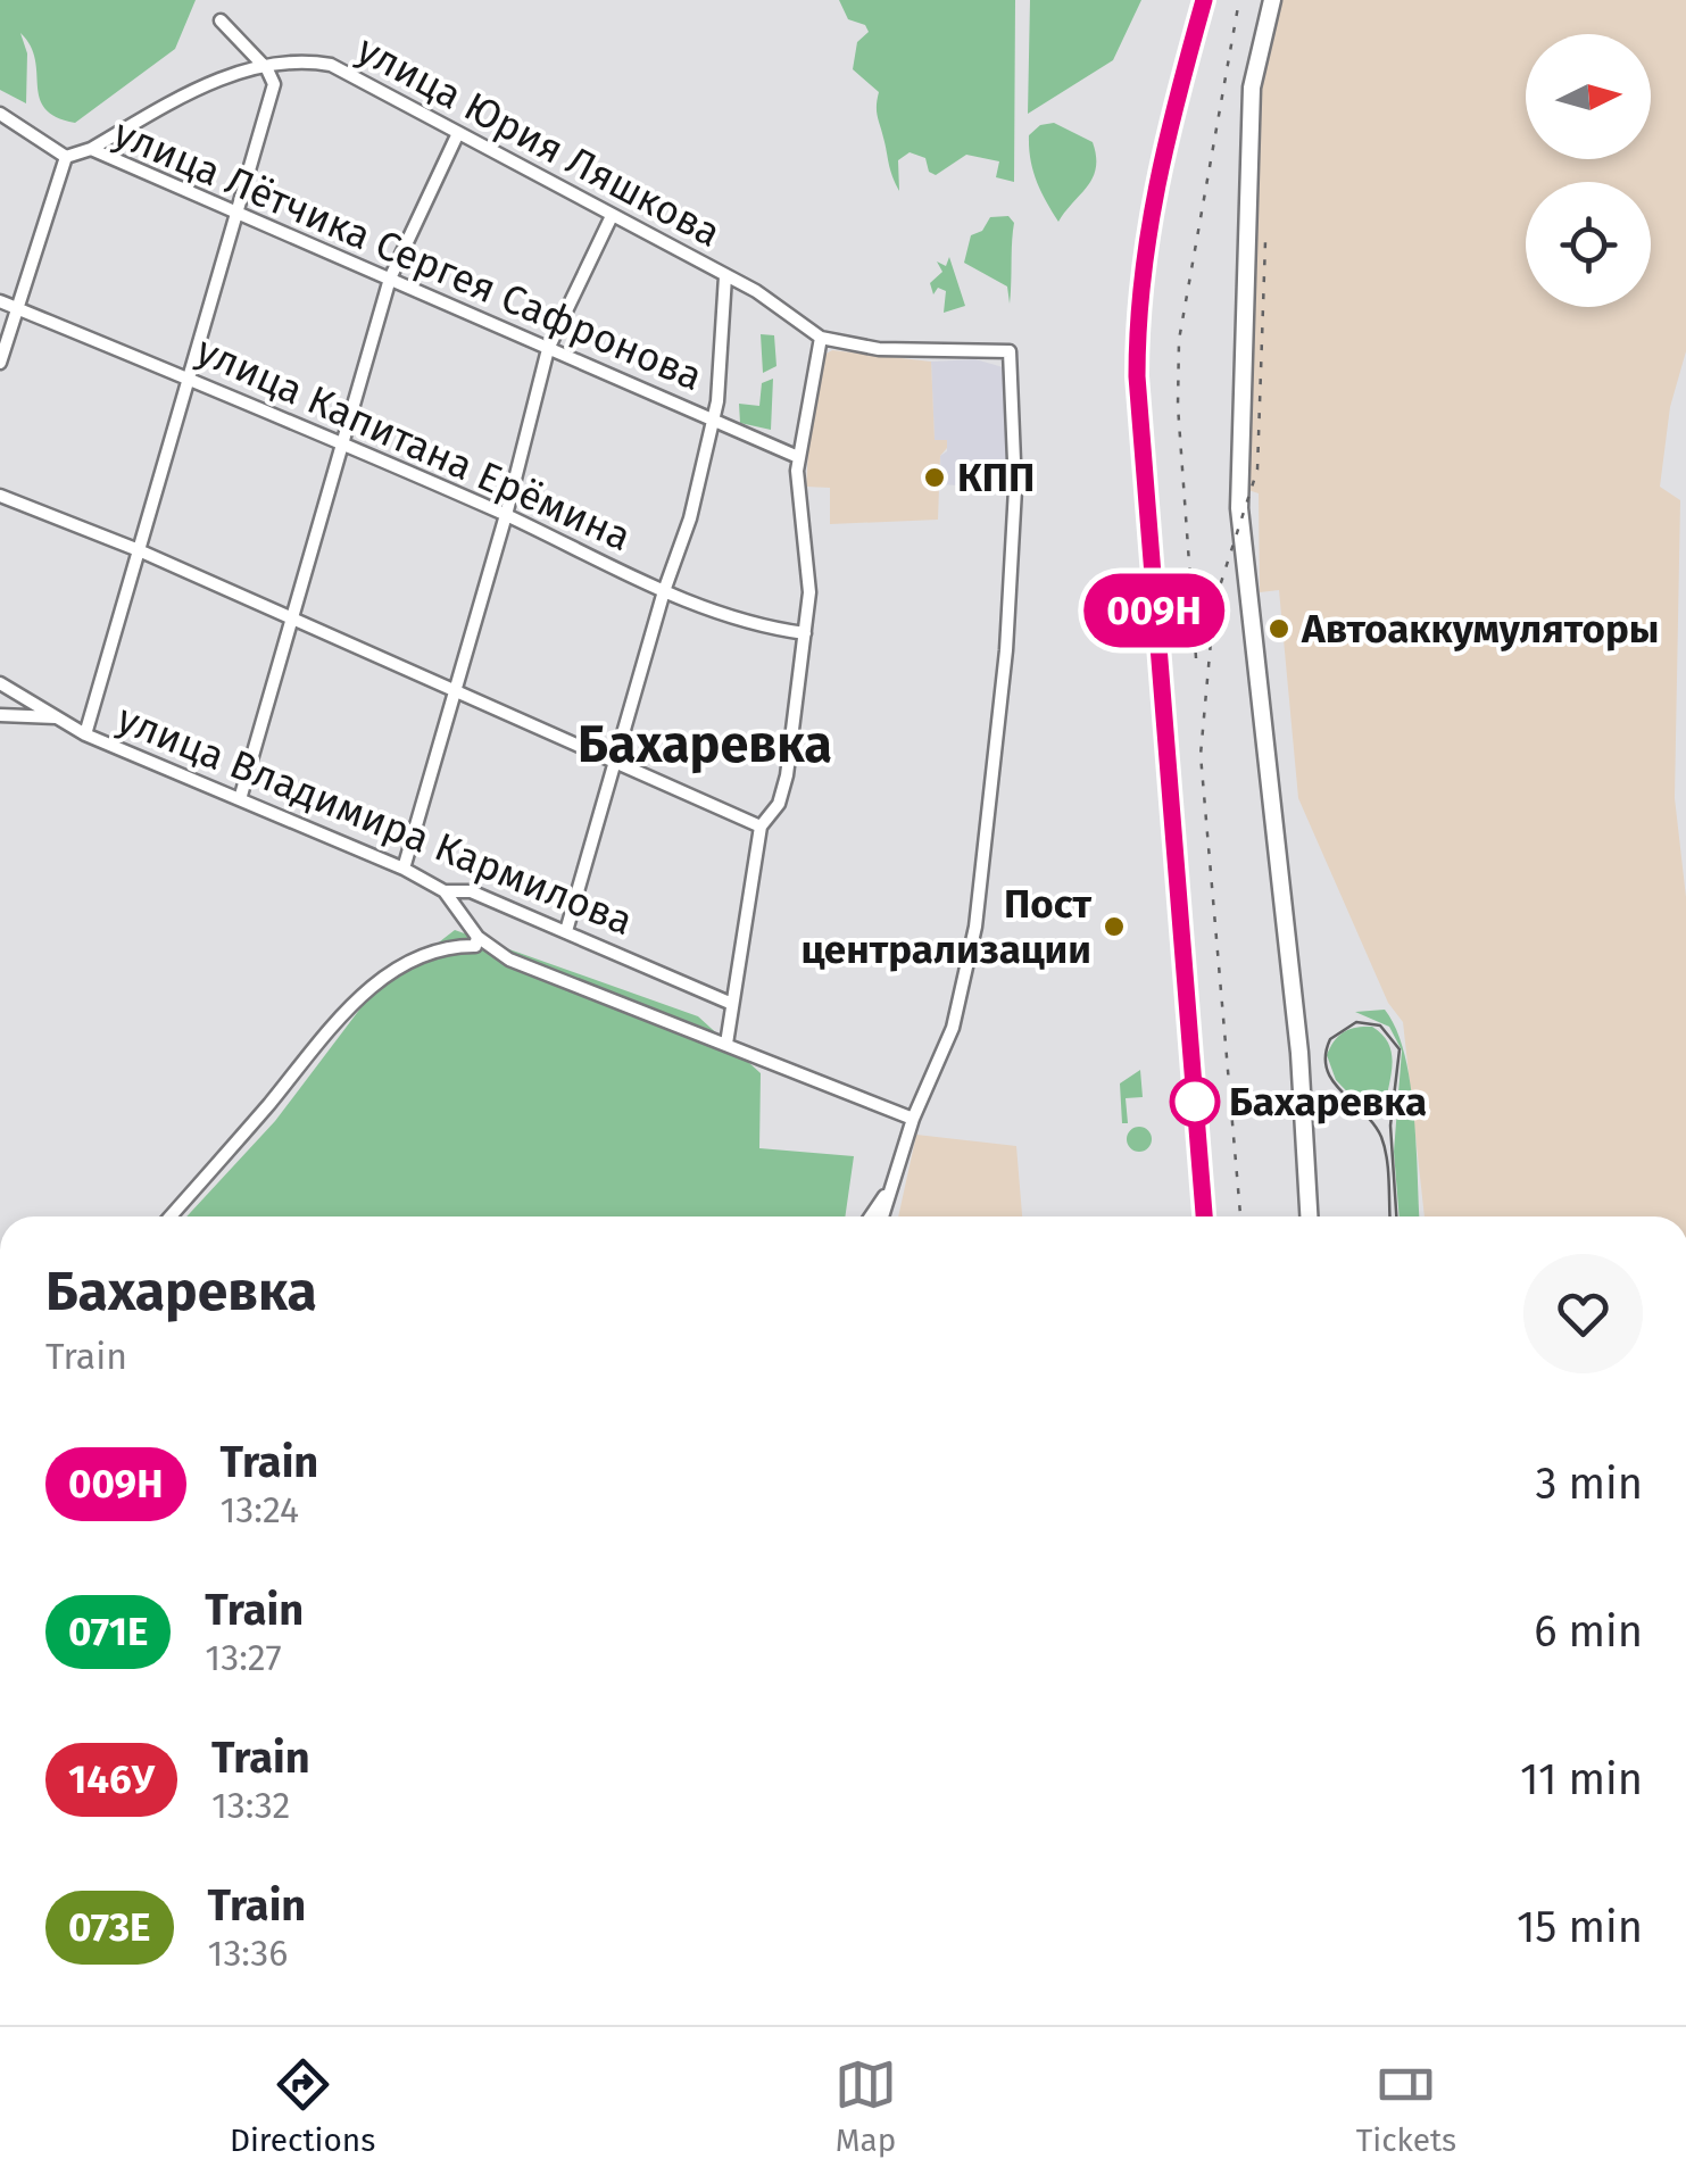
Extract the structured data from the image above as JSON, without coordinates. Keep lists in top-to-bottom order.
{
  "streets": {
    "street": [
      "улица Юрия Ляшкова",
      "улица Лётчика Сергея Сафронова",
      "улица Капитана Ерёмина",
      "улица Владимира Кармилова"
    ]
  },
  "crossings": [
    ["улица Юрия Ляшкова", "улица Лётчика Сергея Сафронова"]
  ],
  "districts": ["Бахаревка"],
  "places": [
    "КПП",
    "Автоаккумуляторы",
    "Пост централизации",
    "Бахаревка"
  ],
  "north": "right",
  "page": {
    "on_map": "009Н",
    "heading": ["Бахаревка", "Train"],
    "list": [
      {
        "mark": "009Н",
        "name": "Train",
        "note": "13:24",
        "value": "3 min"
      },
      {
        "mark": "071Е",
        "name": "Train",
        "note": "13:27",
        "value": "6 min"
      },
      {
        "mark": "146У",
        "name": "Train",
        "note": "13:32",
        "value": "11 min"
      },
      {
        "mark": "073Е",
        "name": "Train",
        "note": "13:36",
        "value": "15 min"
      }
    ],
    "tabs": ["Directions", "Map", "Tickets"]
  }
}
